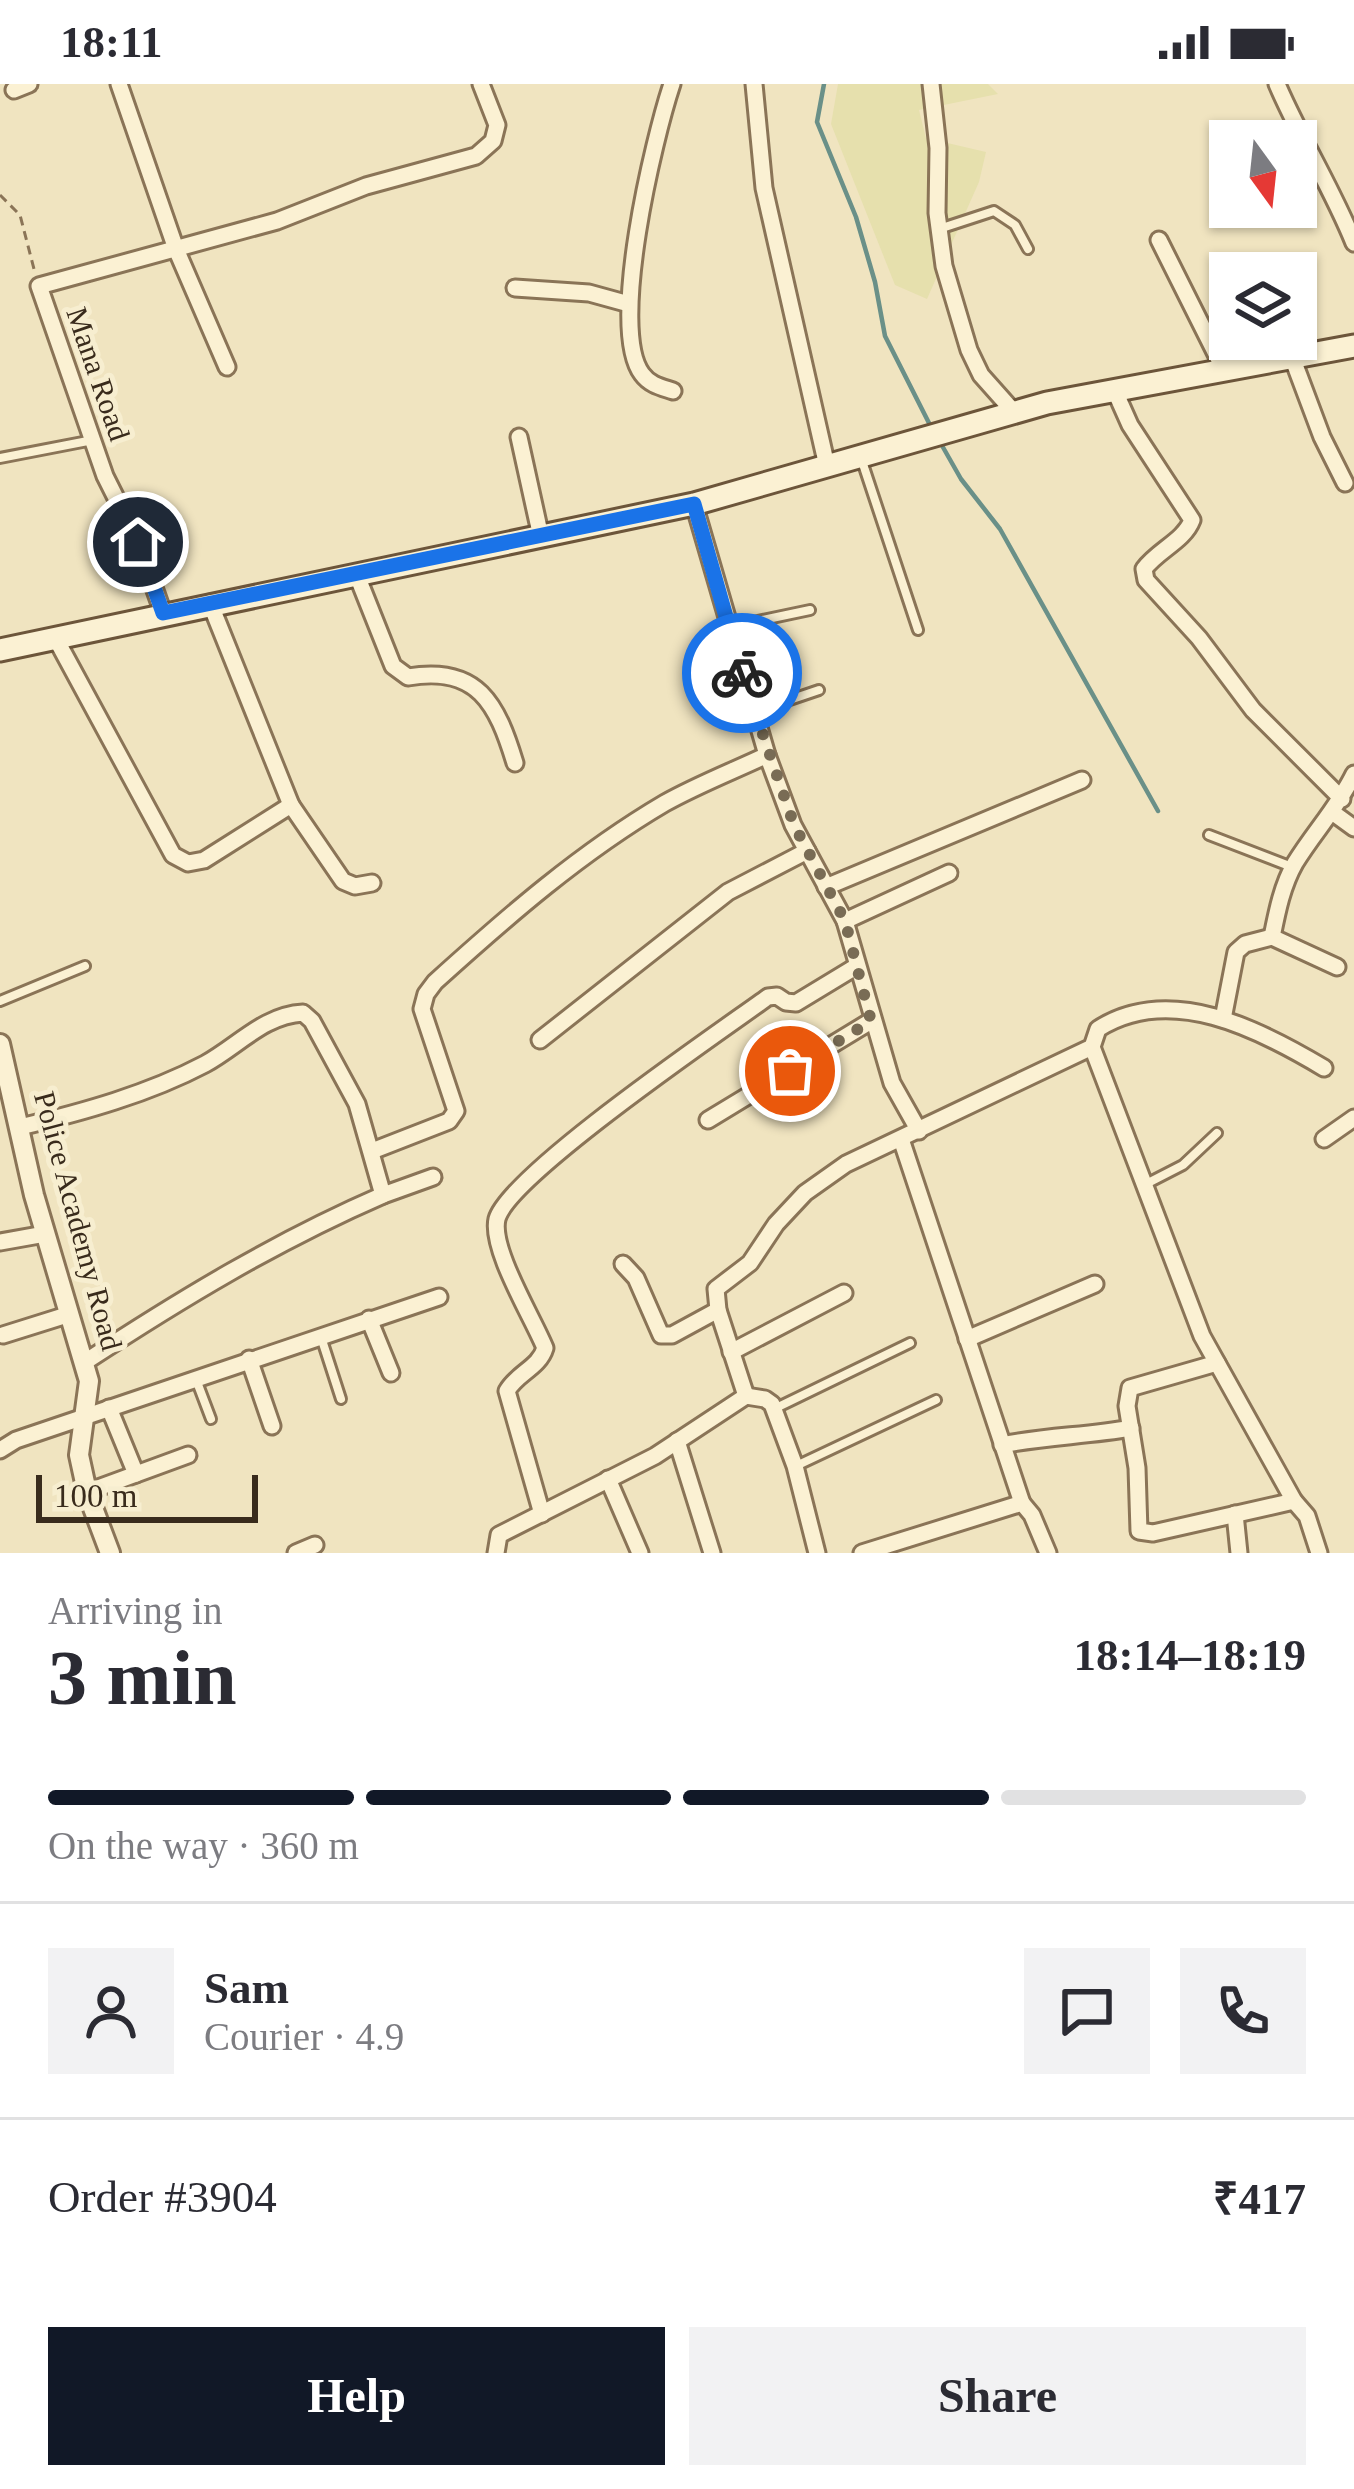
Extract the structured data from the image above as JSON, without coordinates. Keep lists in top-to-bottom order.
{
  "streets": {
    "street": ["Mana Road", "Police Academy Road"]
  },
  "scale_bar": "100 m",
  "north": "bottom",
  "page": {
    "status": "18:11",
    "scale": "100 m",
    "heading": ["3 min", "Arriving in", "18:14–18:19"],
    "panel": [
      "Sam",
      "Courier · 4.9",
      "Order #3904",
      "₹417"
    ],
    "bar": "On the way · 360 m",
    "buttons": ["Help", "Share"]
  }
}
